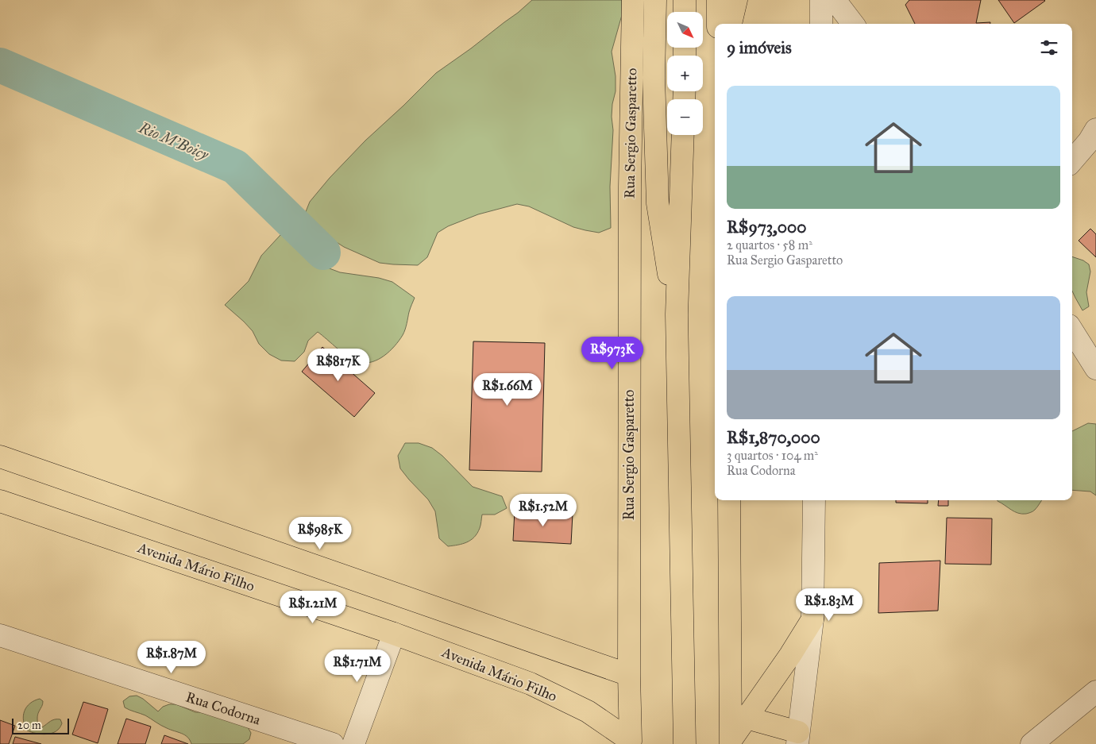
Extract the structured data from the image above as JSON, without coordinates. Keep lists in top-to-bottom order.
{
  "streets": {
    "main road": ["Rua Sergio Gasparetto", "Avenida Mário Filho"],
    "street": ["Rua Codorna"]
  },
  "crossings": [
    ["Rua Sergio Gasparetto", "Avenida Mário Filho"]
  ],
  "water": ["Rio M'Boicy"],
  "scale_bar": "20 m",
  "north": "bottom right",
  "page": {
    "map_buttons": ["+", "−"],
    "heading": "9 imóveis",
    "list": [
      {
        "name": "R$973,000",
        "note": "2 quartos · 58 m² · Rua Sergio Gasparetto"
      },
      {
        "name": "R$1,870,000",
        "note": "3 quartos · 104 m² · Rua Codorna"
      }
    ],
    "price": [
      "R$973K",
      "R$817K",
      "R$1.66M",
      "R$1.52M",
      "R$985K",
      "R$1.83M",
      "R$1.21M",
      "R$1.87M",
      "R$1.71M"
    ],
    "scale": "20 m"
  }
}
